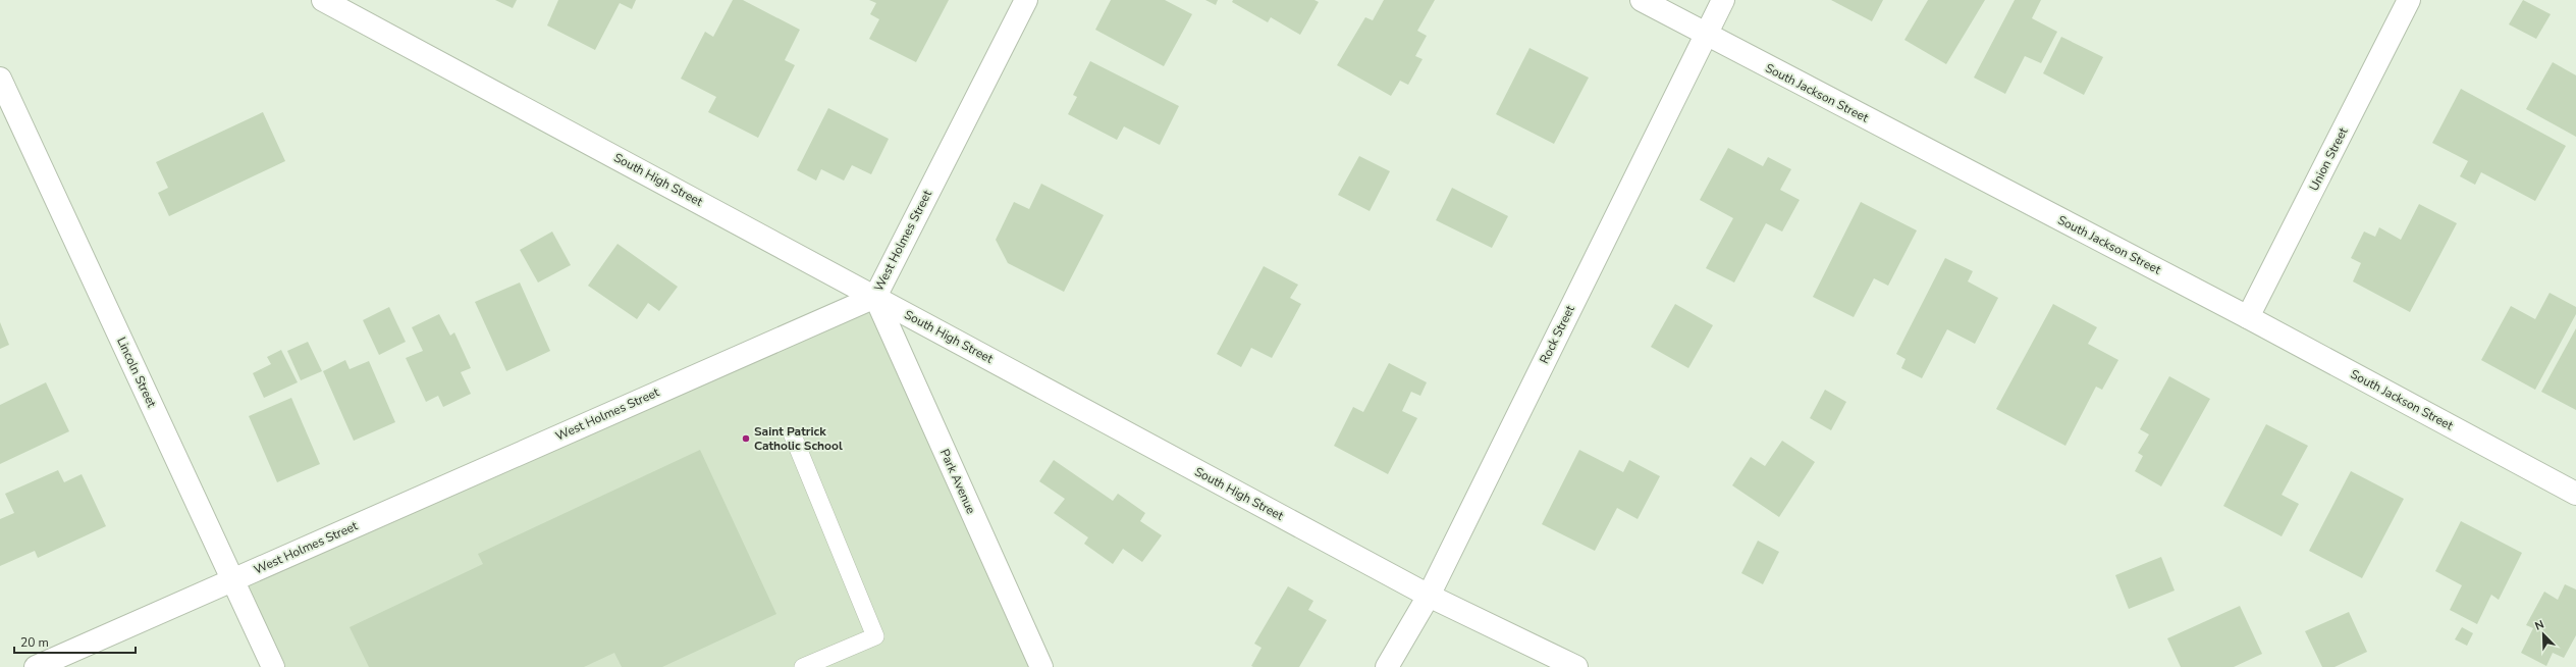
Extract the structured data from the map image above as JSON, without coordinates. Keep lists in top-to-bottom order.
{
  "streets": {
    "street": [
      "South Jackson Street",
      "Union Street",
      "South High Street",
      "West Holmes Street",
      "Rock Street",
      "Lincoln Street",
      "Park Avenue"
    ]
  },
  "crossings": [
    ["South Jackson Street", "Union Street"],
    ["South Jackson Street", "Rock Street"],
    ["South High Street", "West Holmes Street"],
    ["South High Street", "Rock Street"],
    ["South High Street", "Park Avenue"],
    ["West Holmes Street", "Lincoln Street"],
    ["West Holmes Street", "Park Avenue"]
  ],
  "places": ["Saint Patrick Catholic School"],
  "scale_bar": "20 m",
  "north": "top left"
}
